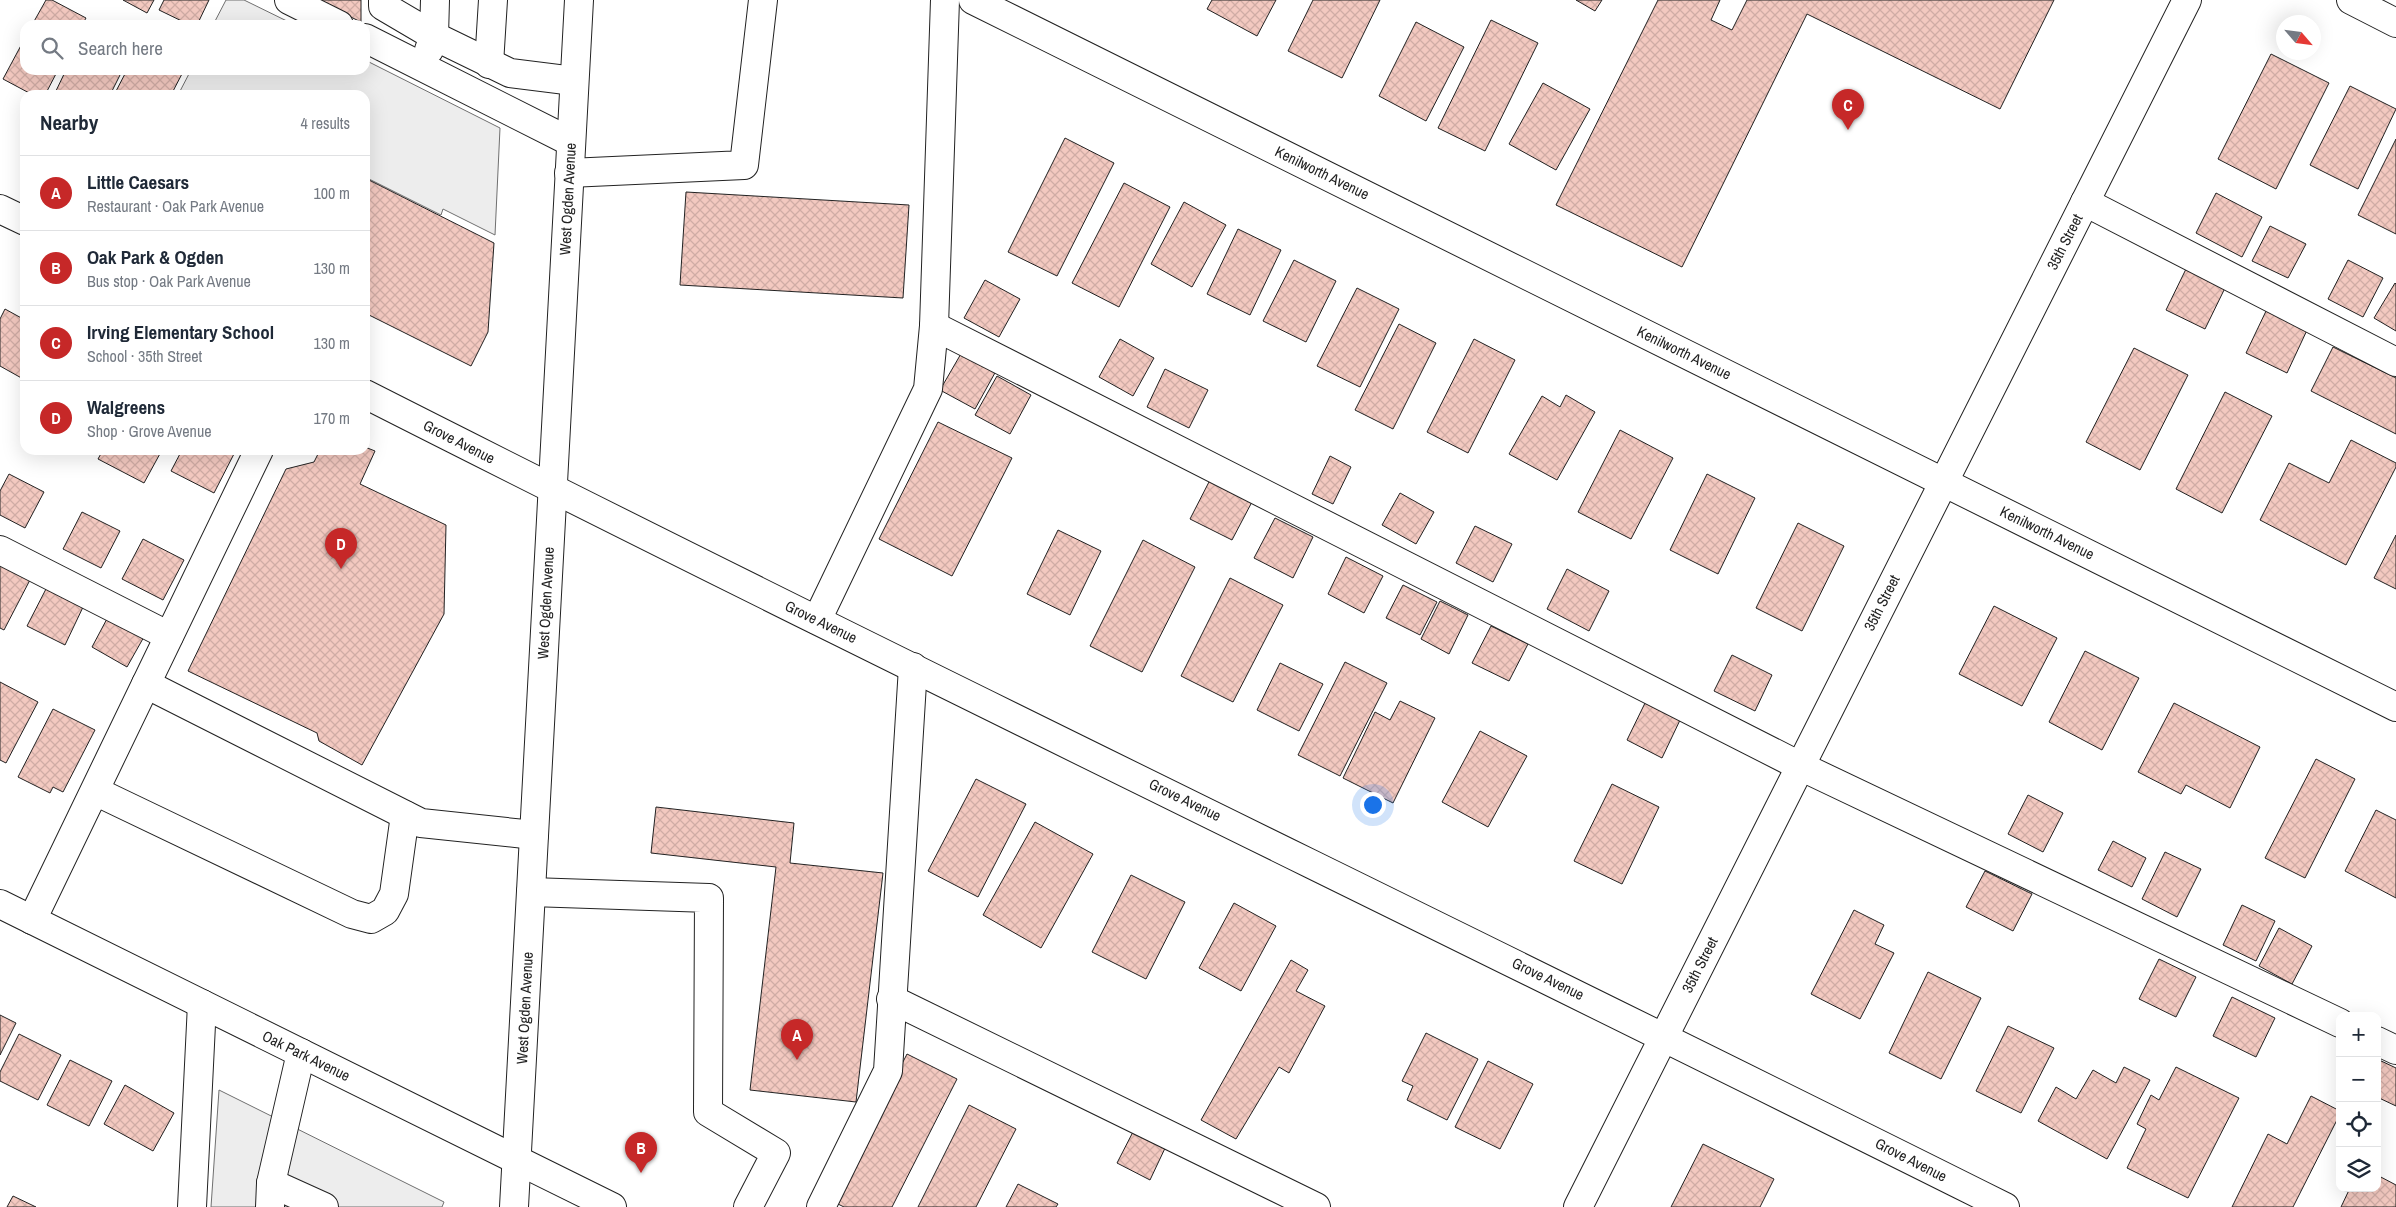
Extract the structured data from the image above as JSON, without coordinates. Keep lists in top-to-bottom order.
{
  "streets": {
    "street": [
      "Kenilworth Avenue",
      "West Ogden Avenue",
      "35th Street",
      "Grove Avenue",
      "Oak Park Avenue"
    ]
  },
  "crossings": [
    ["Kenilworth Avenue", "35th Street"],
    ["West Ogden Avenue", "Grove Avenue"],
    ["West Ogden Avenue", "Oak Park Avenue"],
    ["35th Street", "Grove Avenue"]
  ],
  "north": "bottom right",
  "page": {
    "search": "Search here",
    "pins": [
      "C",
      "D",
      "A",
      "B"
    ],
    "heading": ["Nearby", "4 results"],
    "list": [
      {
        "mark": "A",
        "name": "Little Caesars",
        "note": "Restaurant · Oak Park Avenue",
        "value": "100 m"
      },
      {
        "mark": "B",
        "name": "Oak Park & Ogden",
        "note": "Bus stop · Oak Park Avenue",
        "value": "130 m"
      },
      {
        "mark": "C",
        "name": "Irving Elementary School",
        "note": "School · 35th Street",
        "value": "130 m"
      },
      {
        "mark": "D",
        "name": "Walgreens",
        "note": "Shop · Grove Avenue",
        "value": "170 m"
      }
    ],
    "map_buttons": ["+", "−"]
  }
}
